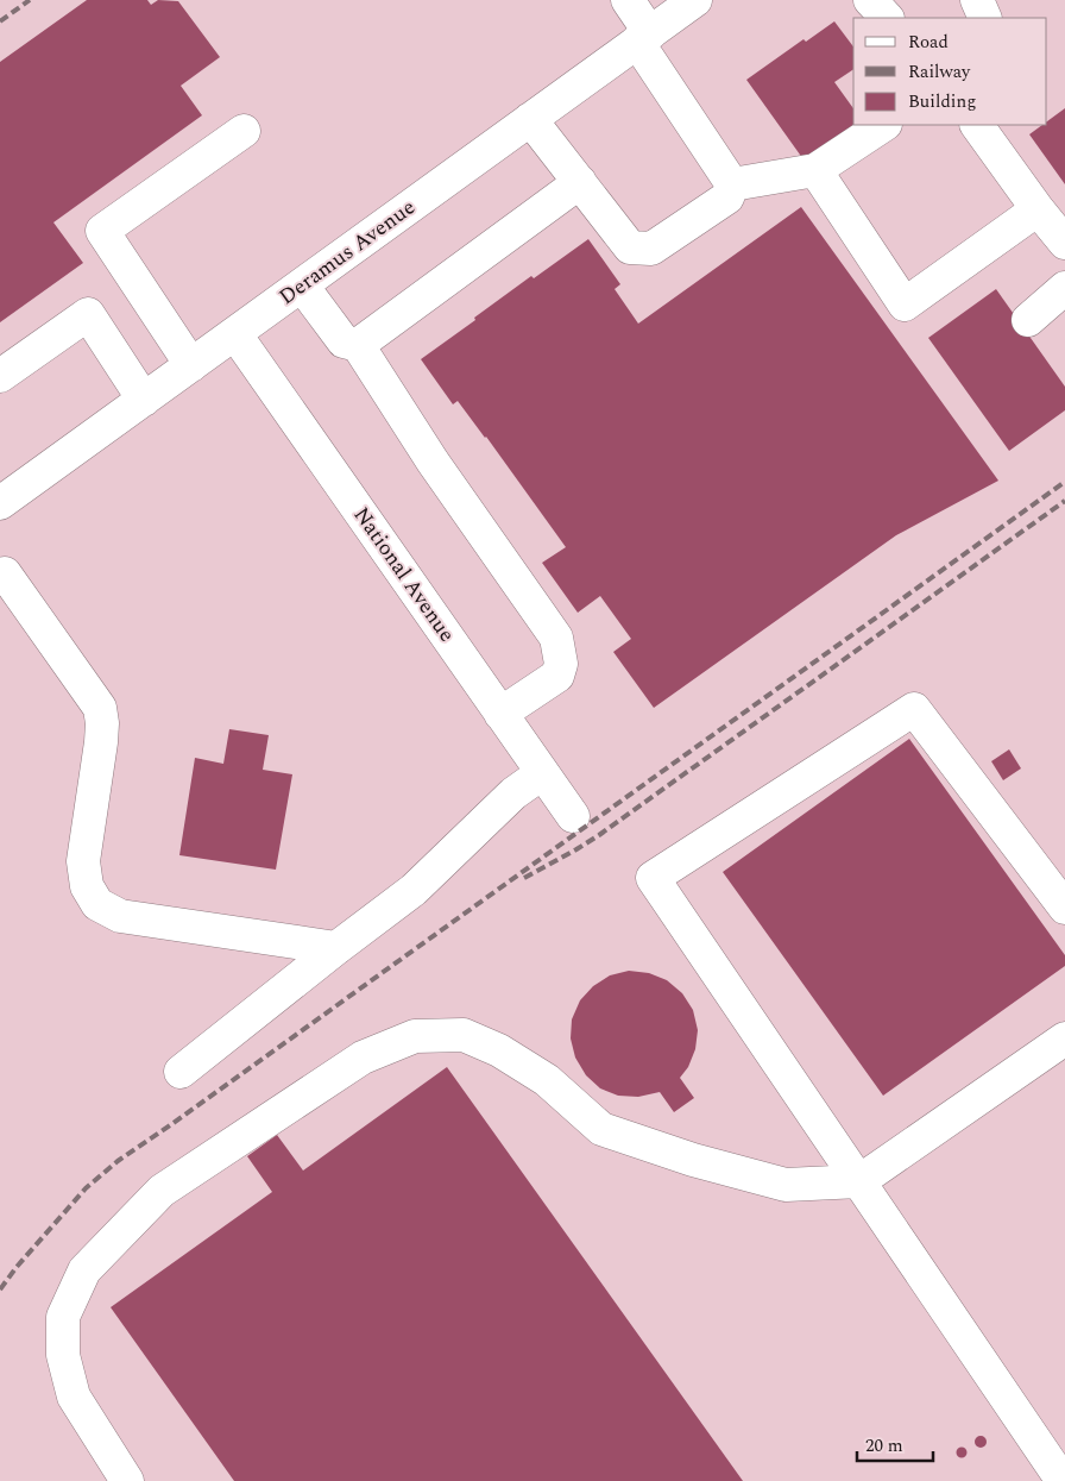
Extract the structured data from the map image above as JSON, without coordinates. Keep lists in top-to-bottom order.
{
  "streets": {
    "street": ["Deramus Avenue", "National Avenue"]
  },
  "crossings": [
    ["Deramus Avenue", "National Avenue"]
  ],
  "legend": ["Road", "Railway", "Building"],
  "scale_bar": "20 m"
}
